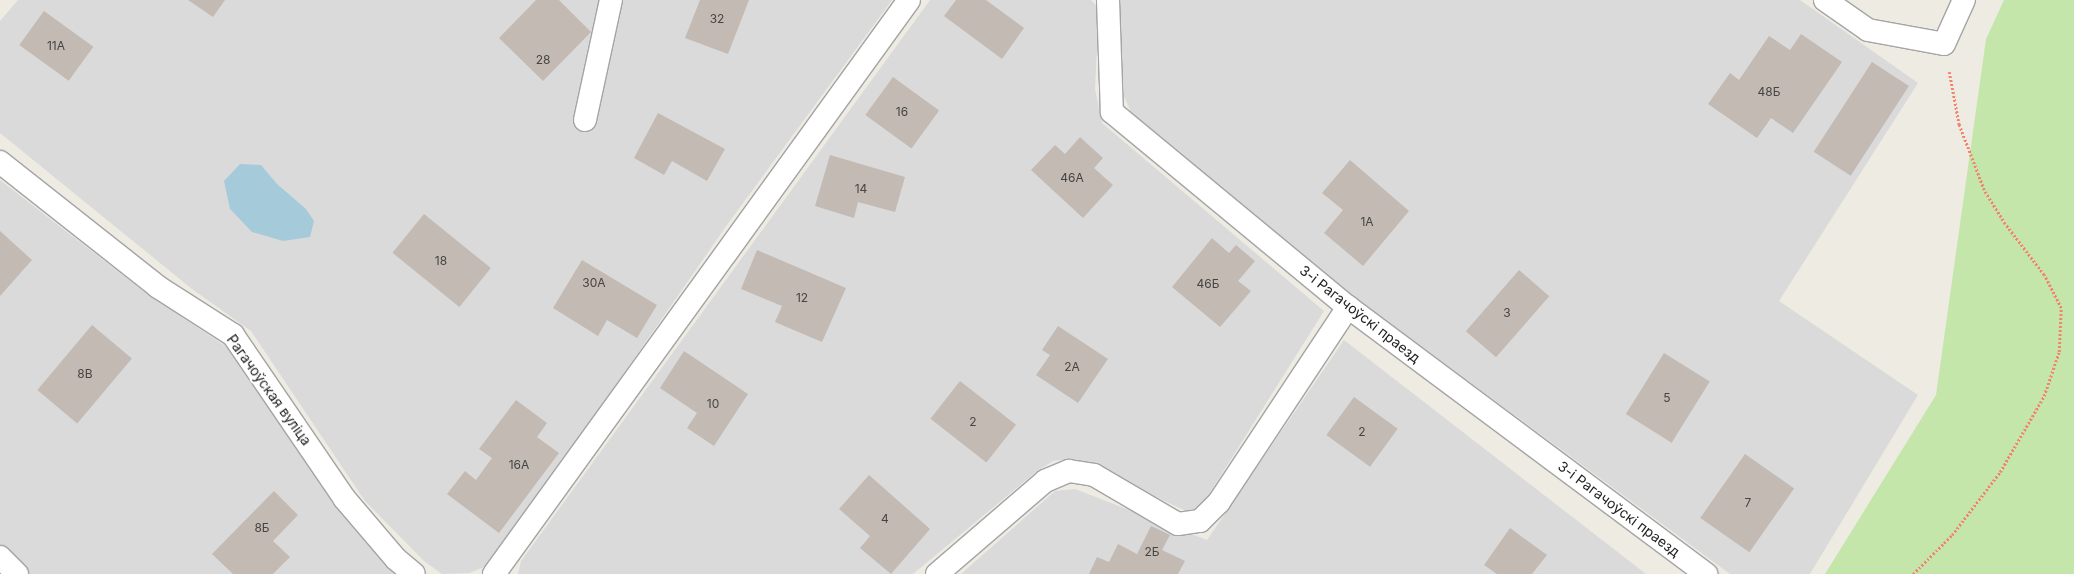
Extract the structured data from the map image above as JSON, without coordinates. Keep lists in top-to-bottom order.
{
  "streets": {
    "street": ["3-і Рагачоўскі праезд", "Рагачоўская вуліца"]
  },
  "house_numbers": [
    "32",
    "11А",
    "28",
    "48Б",
    "16",
    "46А",
    "14",
    "1А",
    "18",
    "30А",
    "46Б",
    "12",
    "3",
    "2А",
    "8В",
    "5",
    "10",
    "2",
    "2",
    "16А",
    "7",
    "4",
    "8Б",
    "2Б"
  ]
}
